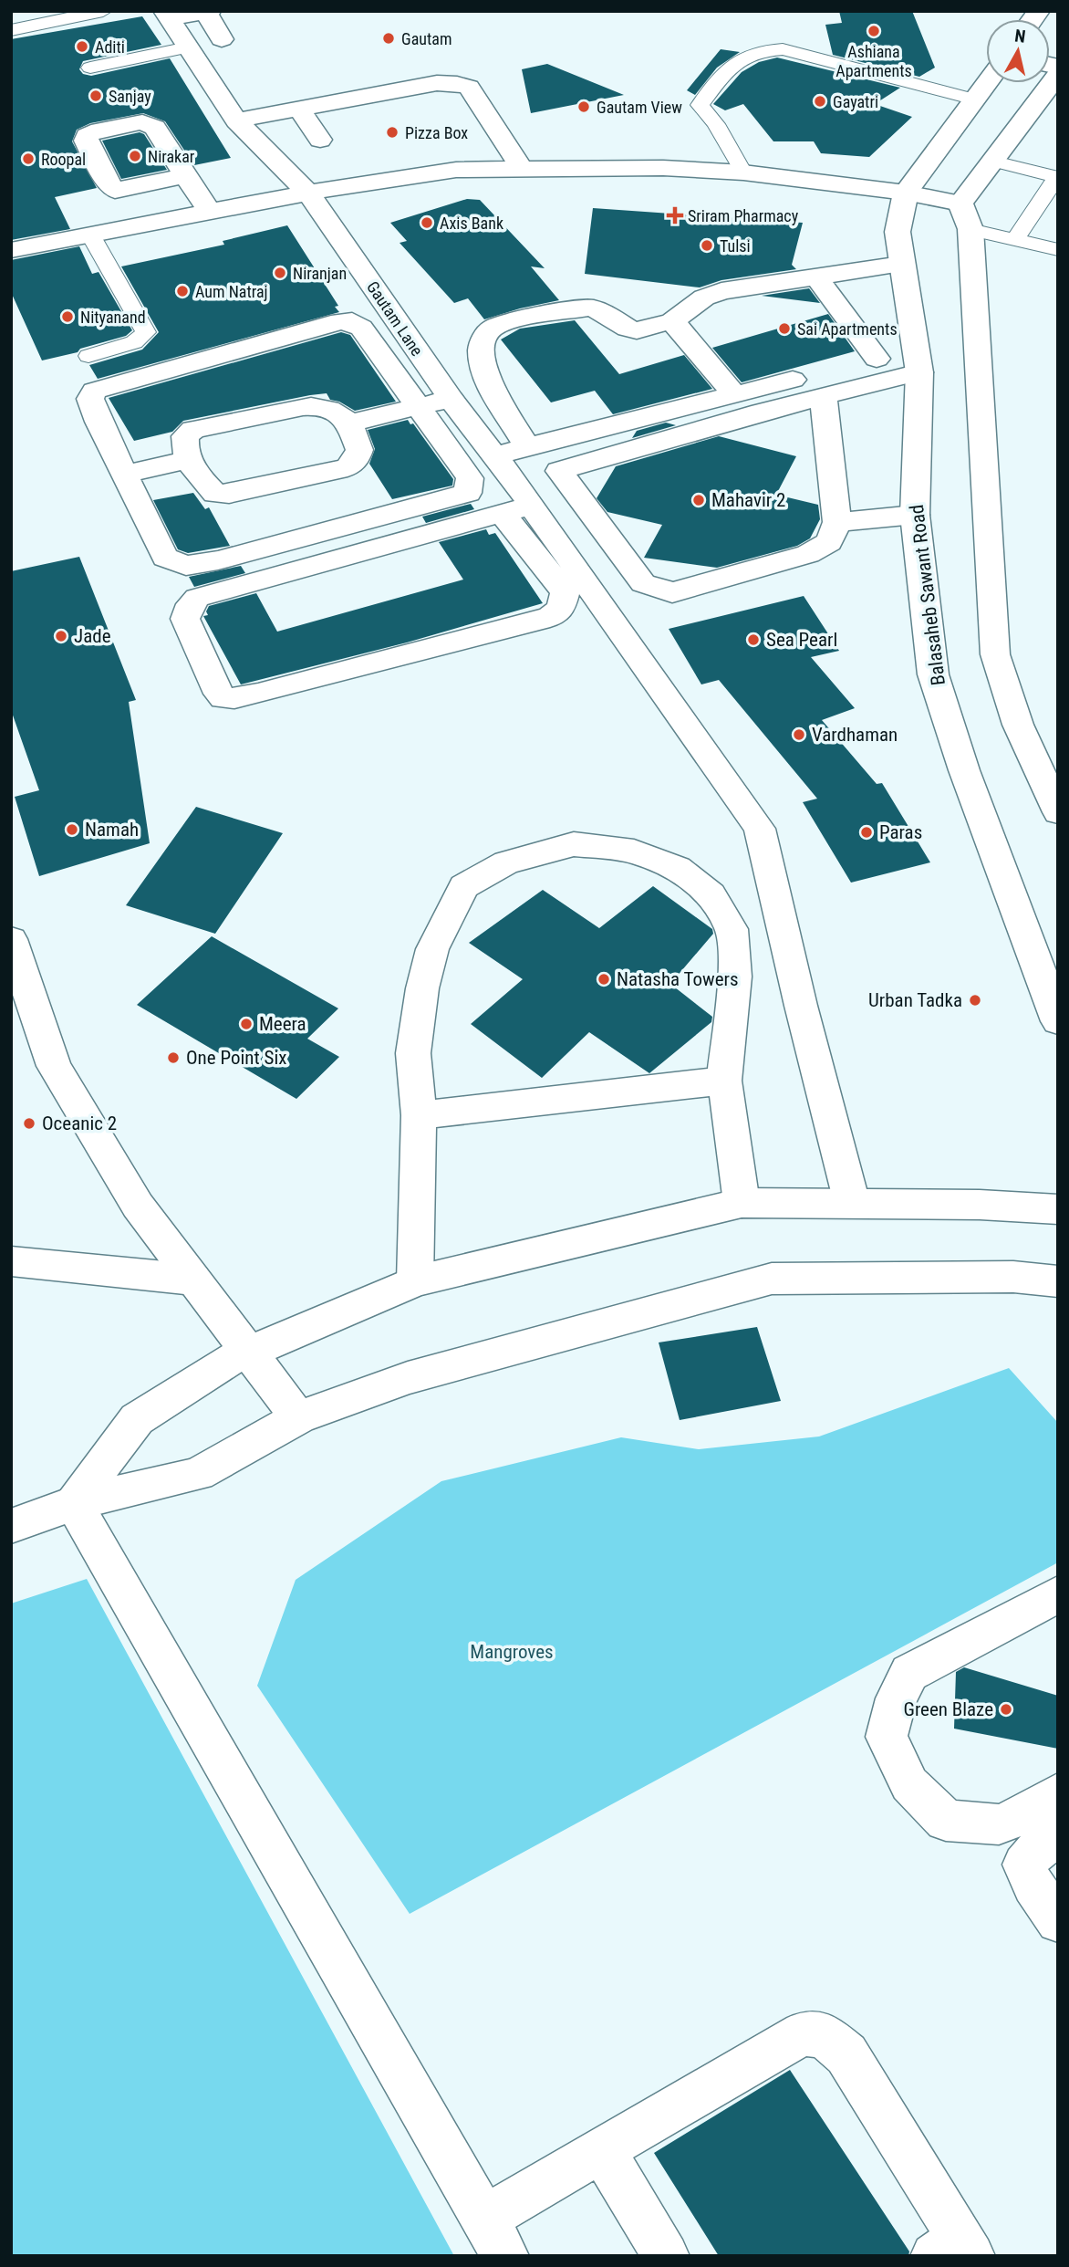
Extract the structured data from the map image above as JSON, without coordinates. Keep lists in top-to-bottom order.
{
  "streets": {
    "street": ["Gautam Lane", "Balasaheb Sawant Road"]
  },
  "parks": ["Mangroves"],
  "places": {
    "other": [
      "Ashiana Apartments",
      "Gautam",
      "Aditi",
      "Sanjay",
      "Gayatri",
      "Gautam View",
      "Pizza Box",
      "Nirakar",
      "Roopal",
      "Axis Bank",
      "Tulsi",
      "Niranjan",
      "Aum Natraj",
      "Nityanand",
      "Sai Apartments",
      "Mahavir 2",
      "Jade",
      "Sea Pearl",
      "Vardhaman",
      "Namah",
      "Paras",
      "Natasha Towers",
      "Urban Tadka",
      "Meera",
      "One Point Six",
      "Oceanic 2",
      "Green Blaze"
    ],
    "health": ["Sriram Pharmacy"]
  },
  "north": "top"
}
